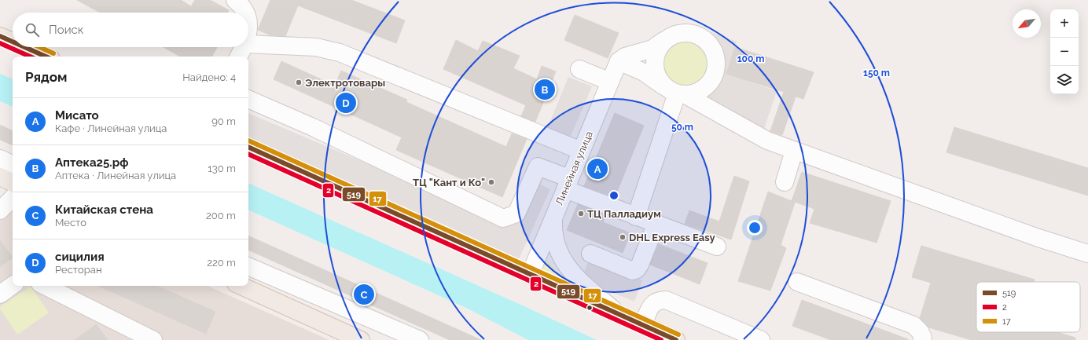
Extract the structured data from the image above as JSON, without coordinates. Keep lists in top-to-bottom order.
{
  "streets": {
    "street": ["Линейная улица"]
  },
  "places": [
    "Электротовары",
    "ТЦ \"Кант и Ко\"",
    "ТЦ Палладиум",
    "DHL Express Easy"
  ],
  "lines": ["transit line 519", "transit line 2", "transit line 17"],
  "legend": ["519", "2", "17"],
  "north": "bottom left",
  "page": {
    "map_buttons": ["+", "−"],
    "search": "Поиск",
    "heading": ["Рядом", "Найдено: 4"],
    "pins": [
      "B",
      "D",
      "A",
      "C"
    ],
    "list": [
      {
        "mark": "A",
        "name": "Мисато",
        "note": "Кафе · Линейная улица",
        "value": "90 m"
      },
      {
        "mark": "B",
        "name": "Аптека25.рф",
        "note": "Аптека · Линейная улица",
        "value": "130 m"
      },
      {
        "mark": "C",
        "name": "Китайская стена",
        "note": "Место",
        "value": "200 m"
      },
      {
        "mark": "D",
        "name": "сицилия",
        "note": "Ресторан",
        "value": "220 m"
      }
    ]
  },
  "rings": ["100 m", "150 m", "50 m"]
}
